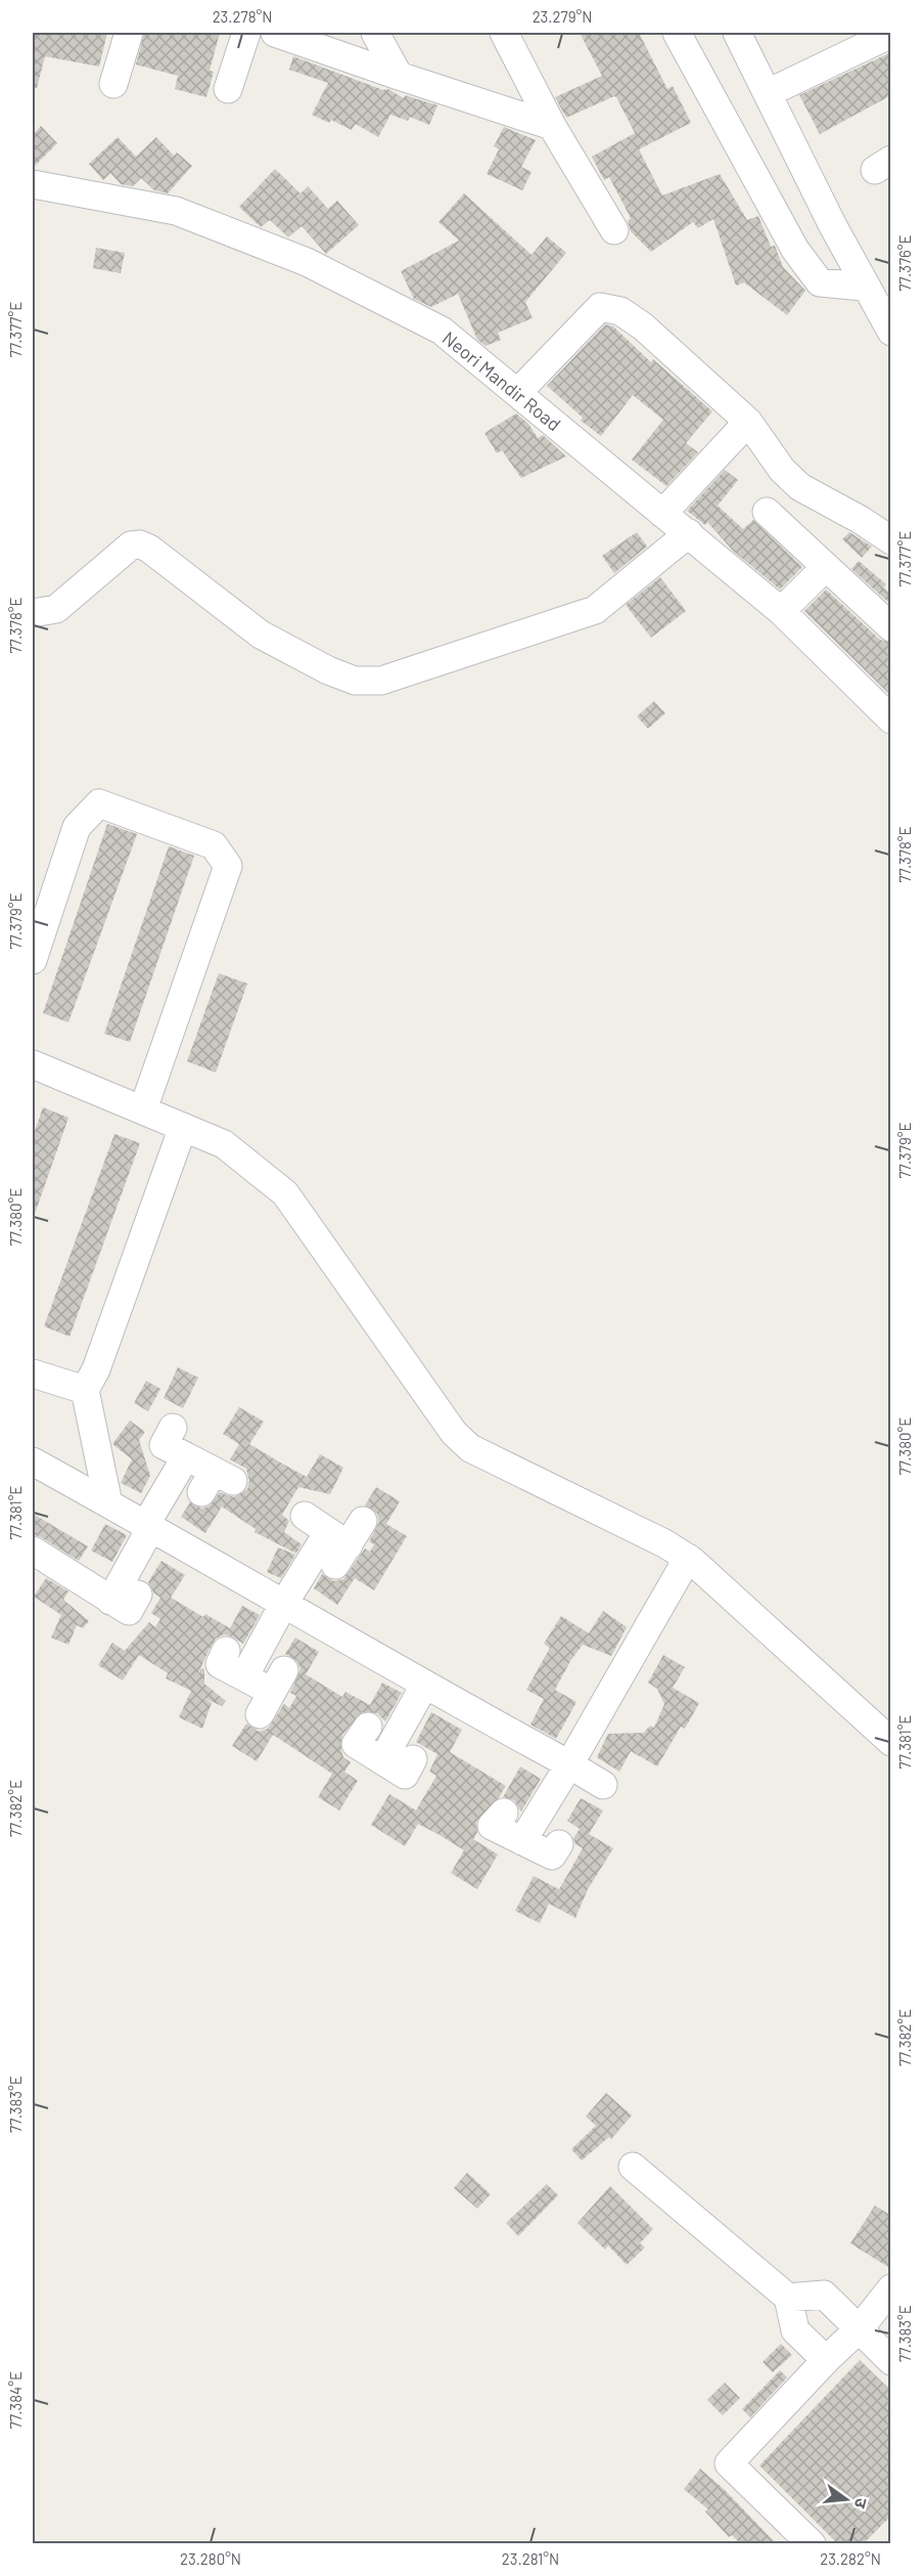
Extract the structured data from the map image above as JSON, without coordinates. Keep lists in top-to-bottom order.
{
  "streets": {
    "street": ["Neori Mandir Road"]
  },
  "north": "right",
  "coordinates": [
    "23.278°N",
    "23.279°N",
    "77.376°E",
    "77.377°E",
    "77.378°E",
    "77.379°E",
    "77.380°E",
    "77.381°E",
    "77.382°E",
    "77.383°E",
    "77.384°E",
    "23.280°N",
    "23.281°N",
    "23.282°N"
  ]
}
